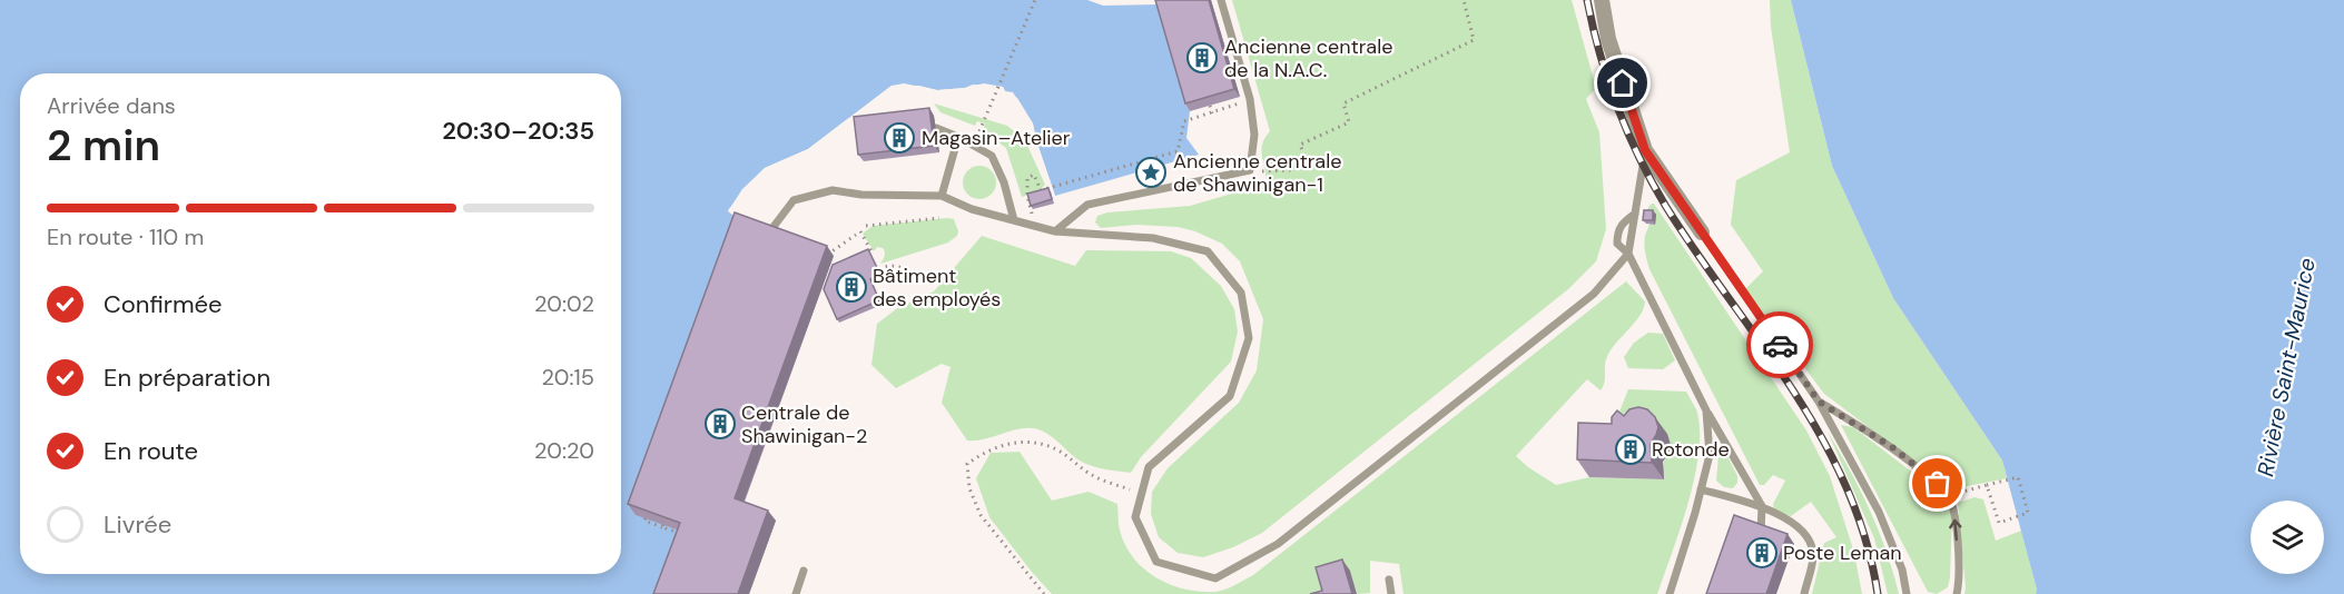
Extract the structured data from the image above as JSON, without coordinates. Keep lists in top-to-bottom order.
{
  "water": ["Rivière Saint-Maurice"],
  "places": {
    "building": [
      "Ancienne centrale de la N.A.C.",
      "Magasin–Atelier",
      "Bâtiment des employés",
      "Centrale de Shawinigan-2",
      "Rotonde",
      "Poste Leman"
    ],
    "place": ["Ancienne centrale de Shawinigan-1"]
  },
  "page": {
    "heading": ["2 min", "Arrivée dans", "20:30–20:35"],
    "bar": "En route · 110 m",
    "list": [
      ["Confirmée", "20:02"],
      ["En préparation", "20:15"],
      ["En route", "20:20"],
      "Livrée"
    ]
  }
}
